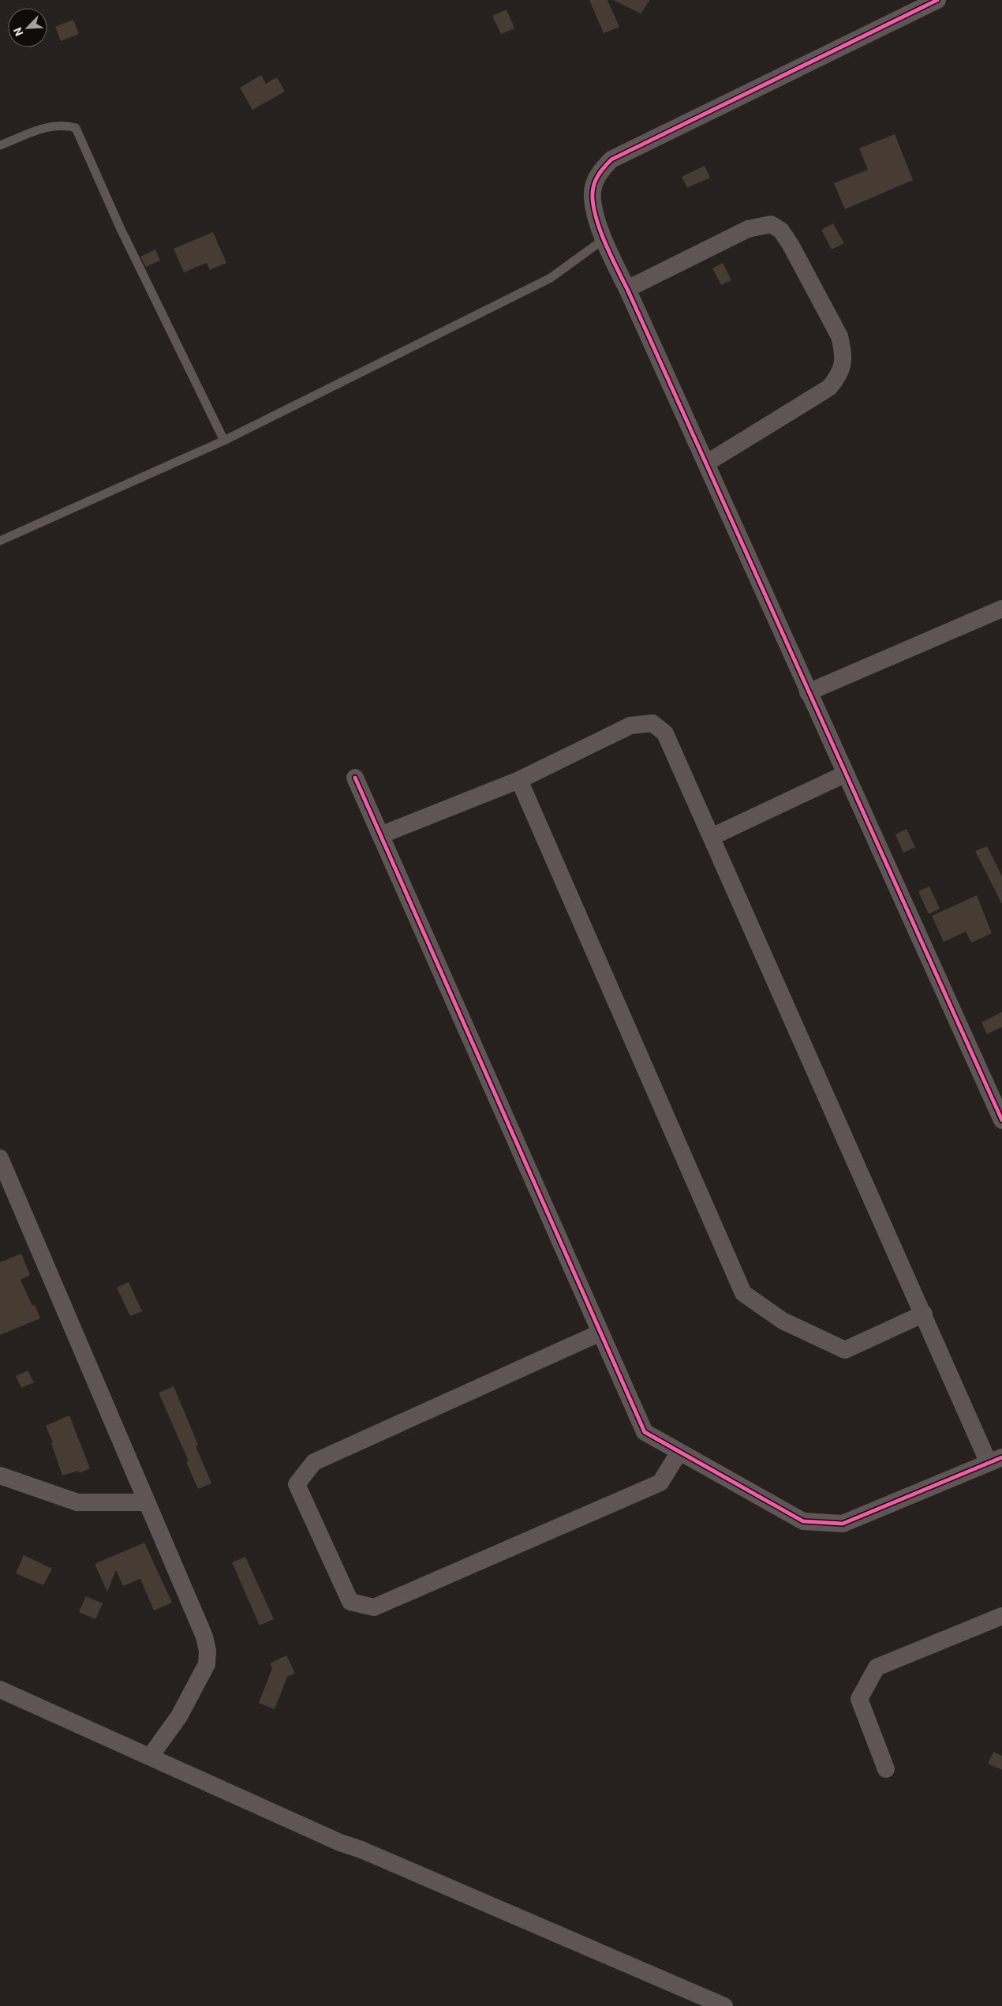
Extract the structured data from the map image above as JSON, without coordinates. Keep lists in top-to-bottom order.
{
  "north": "bottom left"
}
